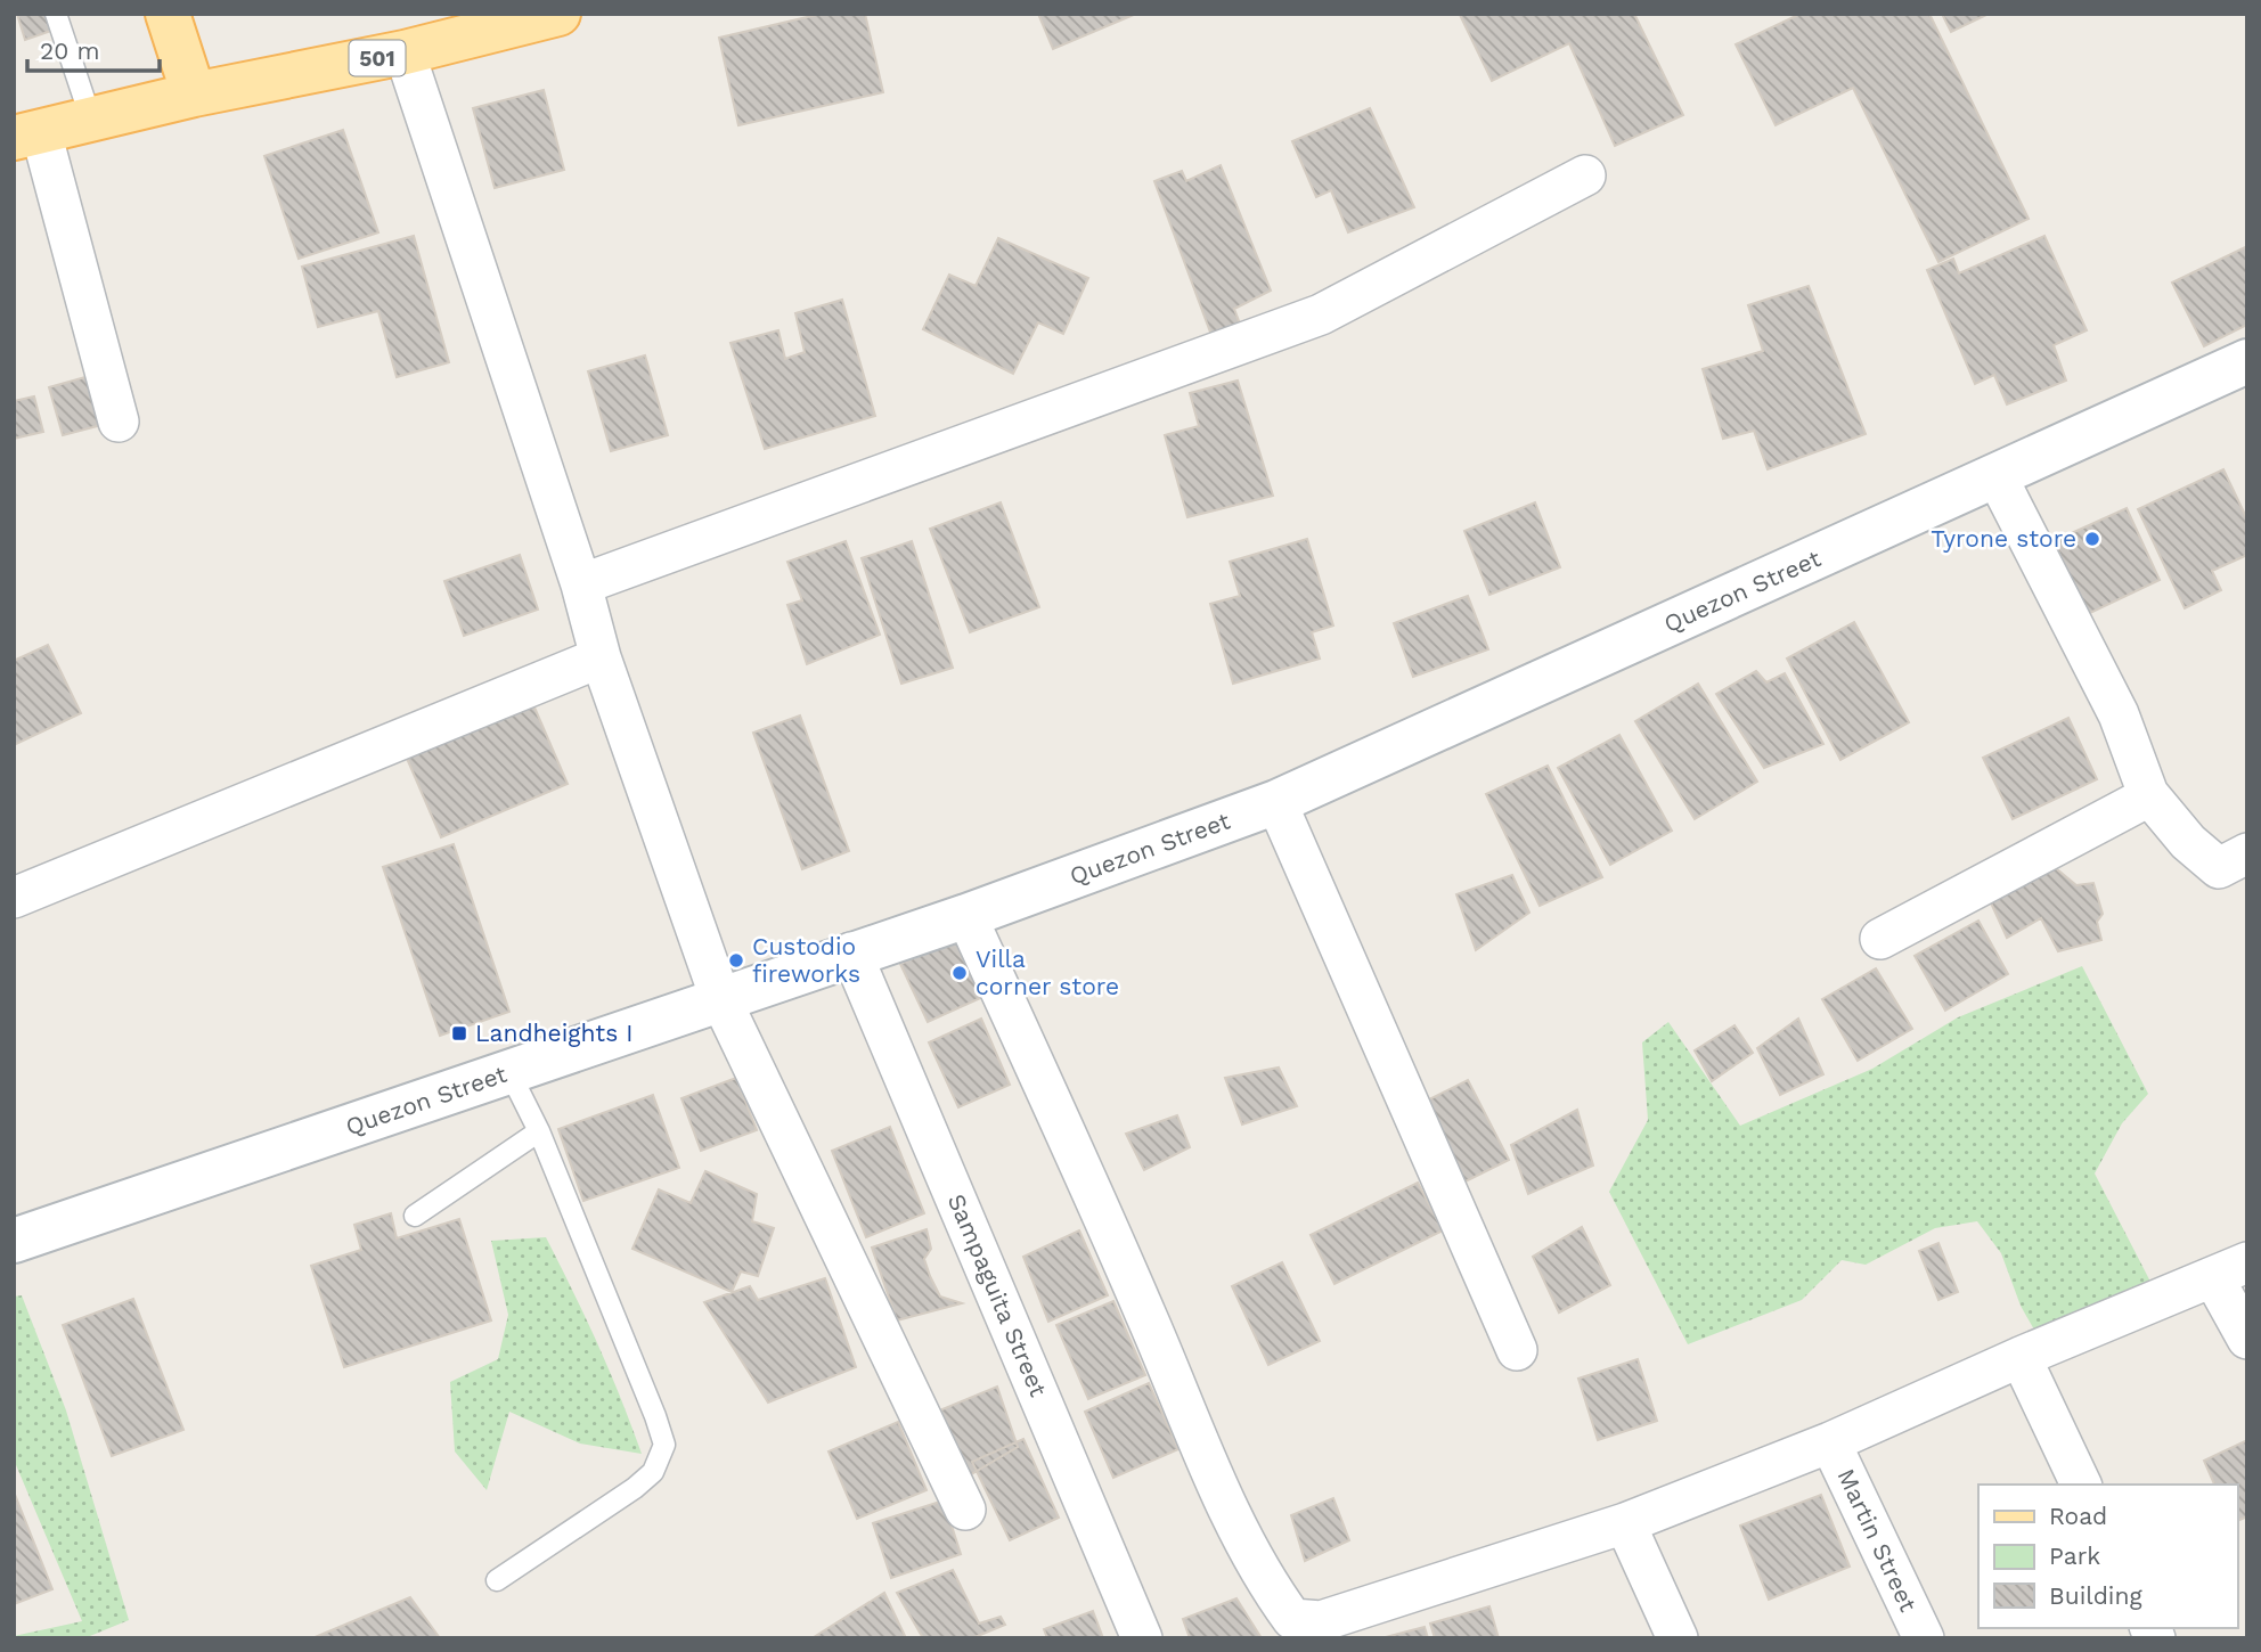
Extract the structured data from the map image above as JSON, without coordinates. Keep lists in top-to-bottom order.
{
  "streets": {
    "main road": ["501", "Quezon Street"],
    "street": ["Sampaguita Street", "Martin Street"]
  },
  "crossings": [
    ["Quezon Street", "Sampaguita Street"]
  ],
  "places": {
    "other": ["Tyrone store", "Custodio fireworks", "Villa corner store"],
    "transit": ["Landheights I"]
  },
  "legend": ["Road", "Park", "Building"],
  "scale_bar": "20 m"
}
